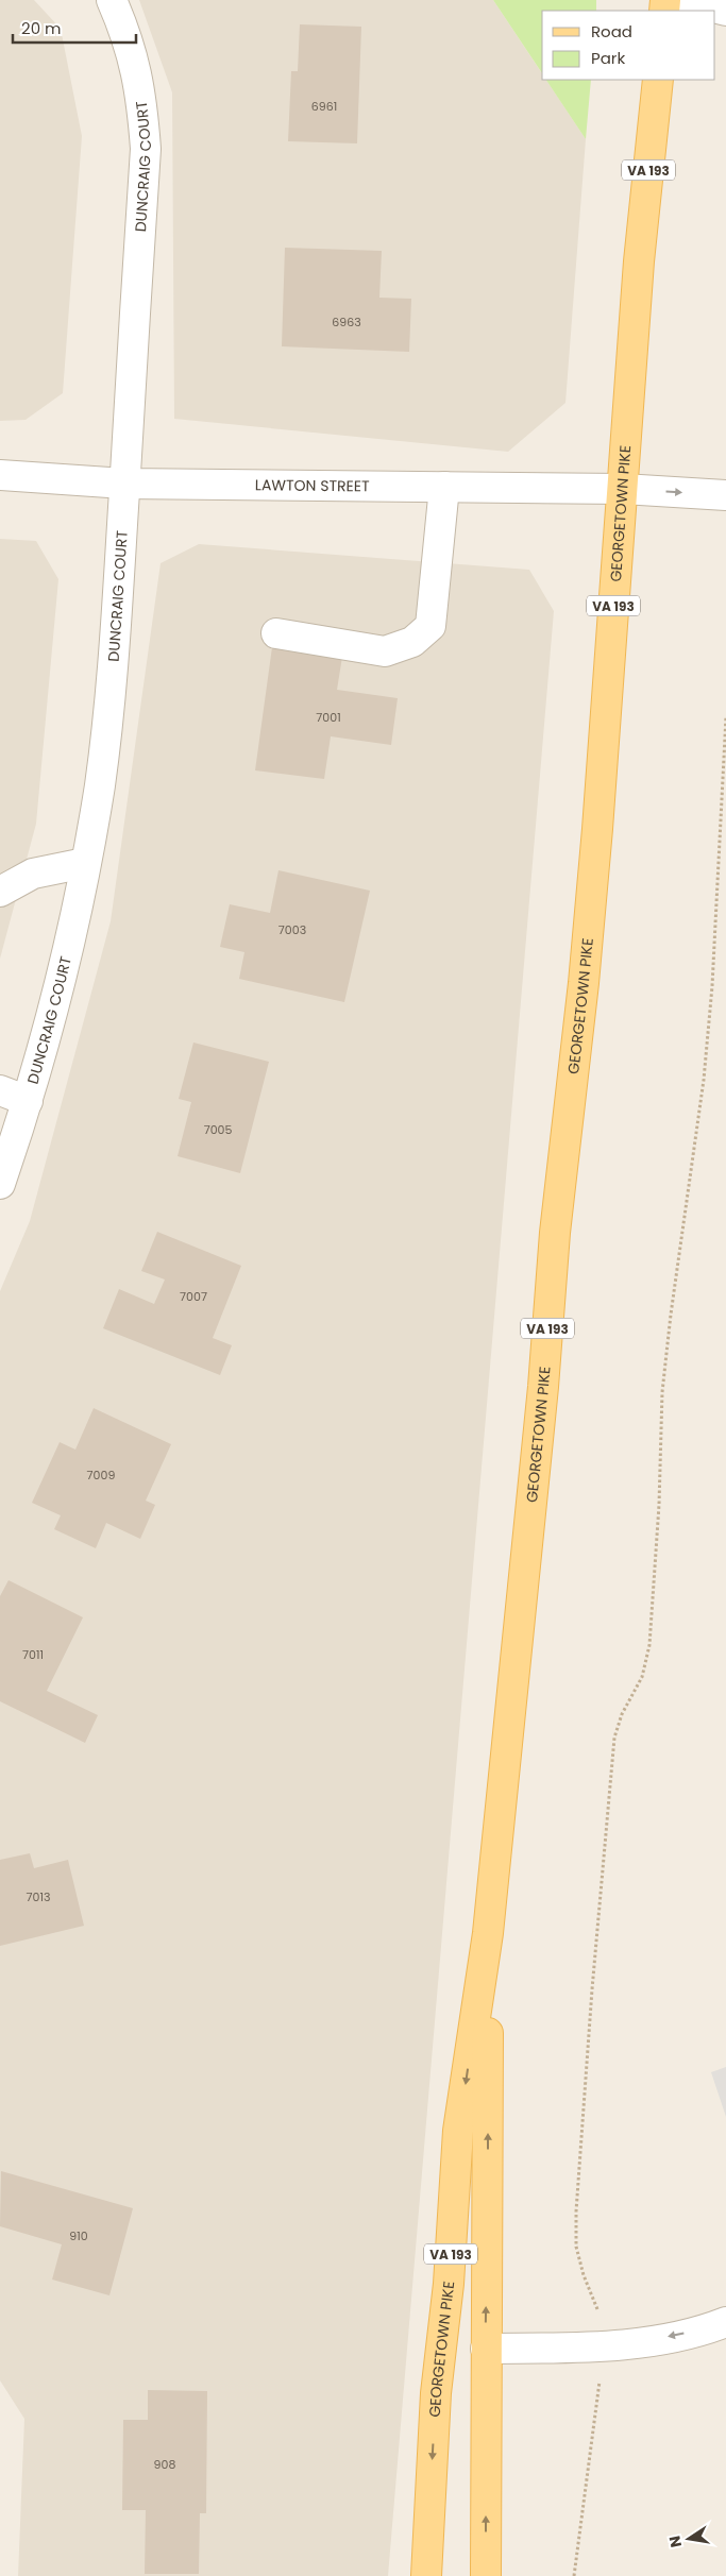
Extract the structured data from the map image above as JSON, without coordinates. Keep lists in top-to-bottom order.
{
  "streets": {
    "main road": ["VA 193", "GEORGETOWN PIKE"],
    "street": ["DUNCRAIG COURT", "LAWTON STREET"]
  },
  "crossings": [
    ["DUNCRAIG COURT", "LAWTON STREET"],
    ["LAWTON STREET", "GEORGETOWN PIKE"]
  ],
  "house_numbers": [
    "6961",
    "6963",
    "7001",
    "7003",
    "7005",
    "7007",
    "7009",
    "7011",
    "7013",
    "910",
    "908"
  ],
  "legend": ["Road", "Park"],
  "scale_bar": "20 m",
  "north": "left"
}
